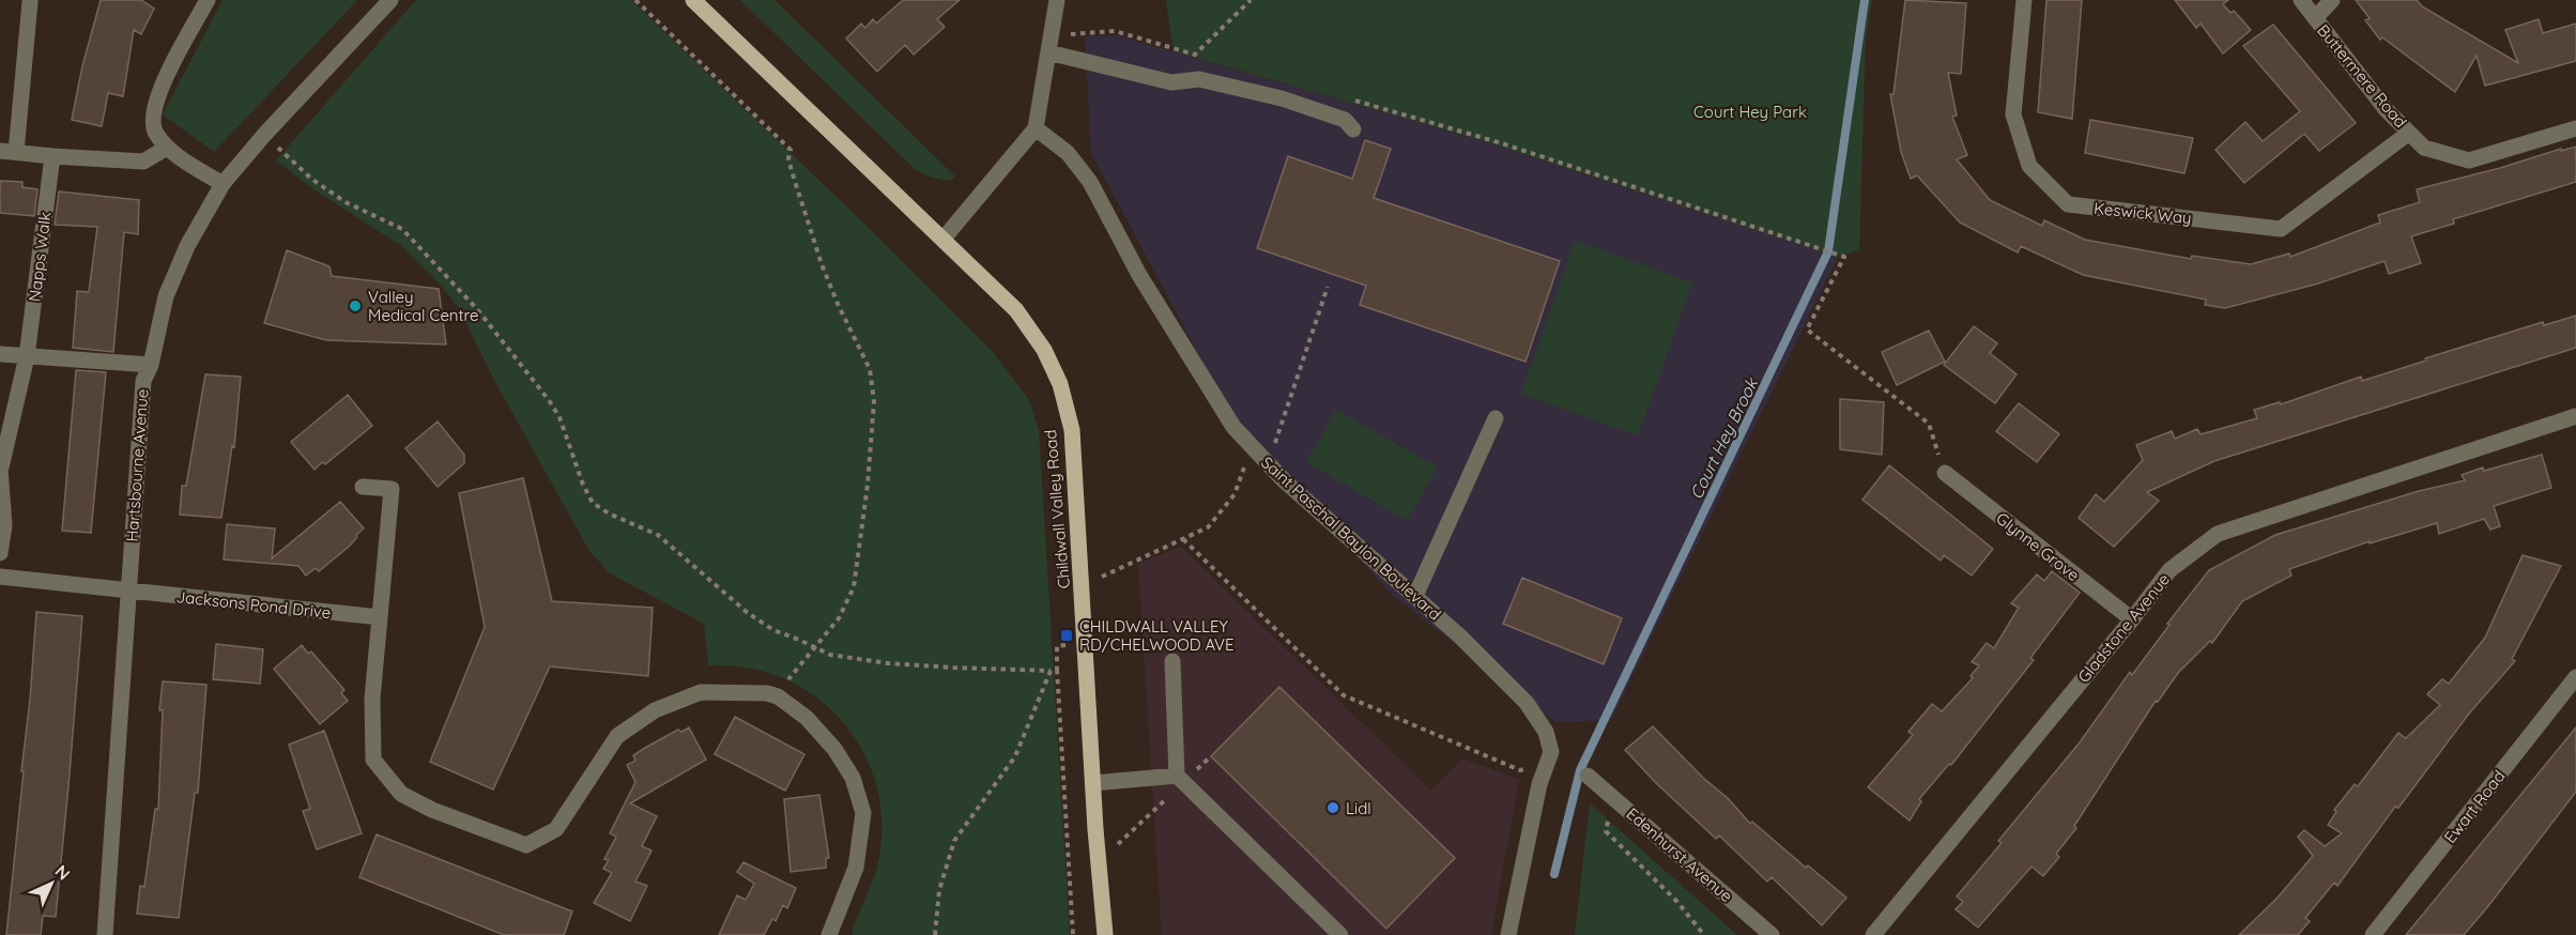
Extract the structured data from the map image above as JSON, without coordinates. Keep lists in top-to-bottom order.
{
  "streets": {
    "main road": ["Childwall Valley Road"],
    "street": [
      "Buttermere Road",
      "Keswick Way",
      "Napps Walk",
      "Hartsbourne Avenue",
      "Saint Paschal Baylon Boulevard",
      "Glynne Grove",
      "Jacksons Pond Drive",
      "Gladstone Avenue",
      "Ewart Road",
      "Edenhurst Avenue"
    ]
  },
  "crossings": [
    ["Buttermere Road", "Keswick Way"],
    ["Hartsbourne Avenue", "Jacksons Pond Drive"],
    ["Glynne Grove", "Gladstone Avenue"]
  ],
  "water": ["Court Hey Brook"],
  "parks": ["Court Hey Park"],
  "places": {
    "other": ["Valley Medical Centre", "Lidl"],
    "transit": ["CHILDWALL VALLEY RD/CHELWOOD AVE"]
  },
  "north": "top right"
}
